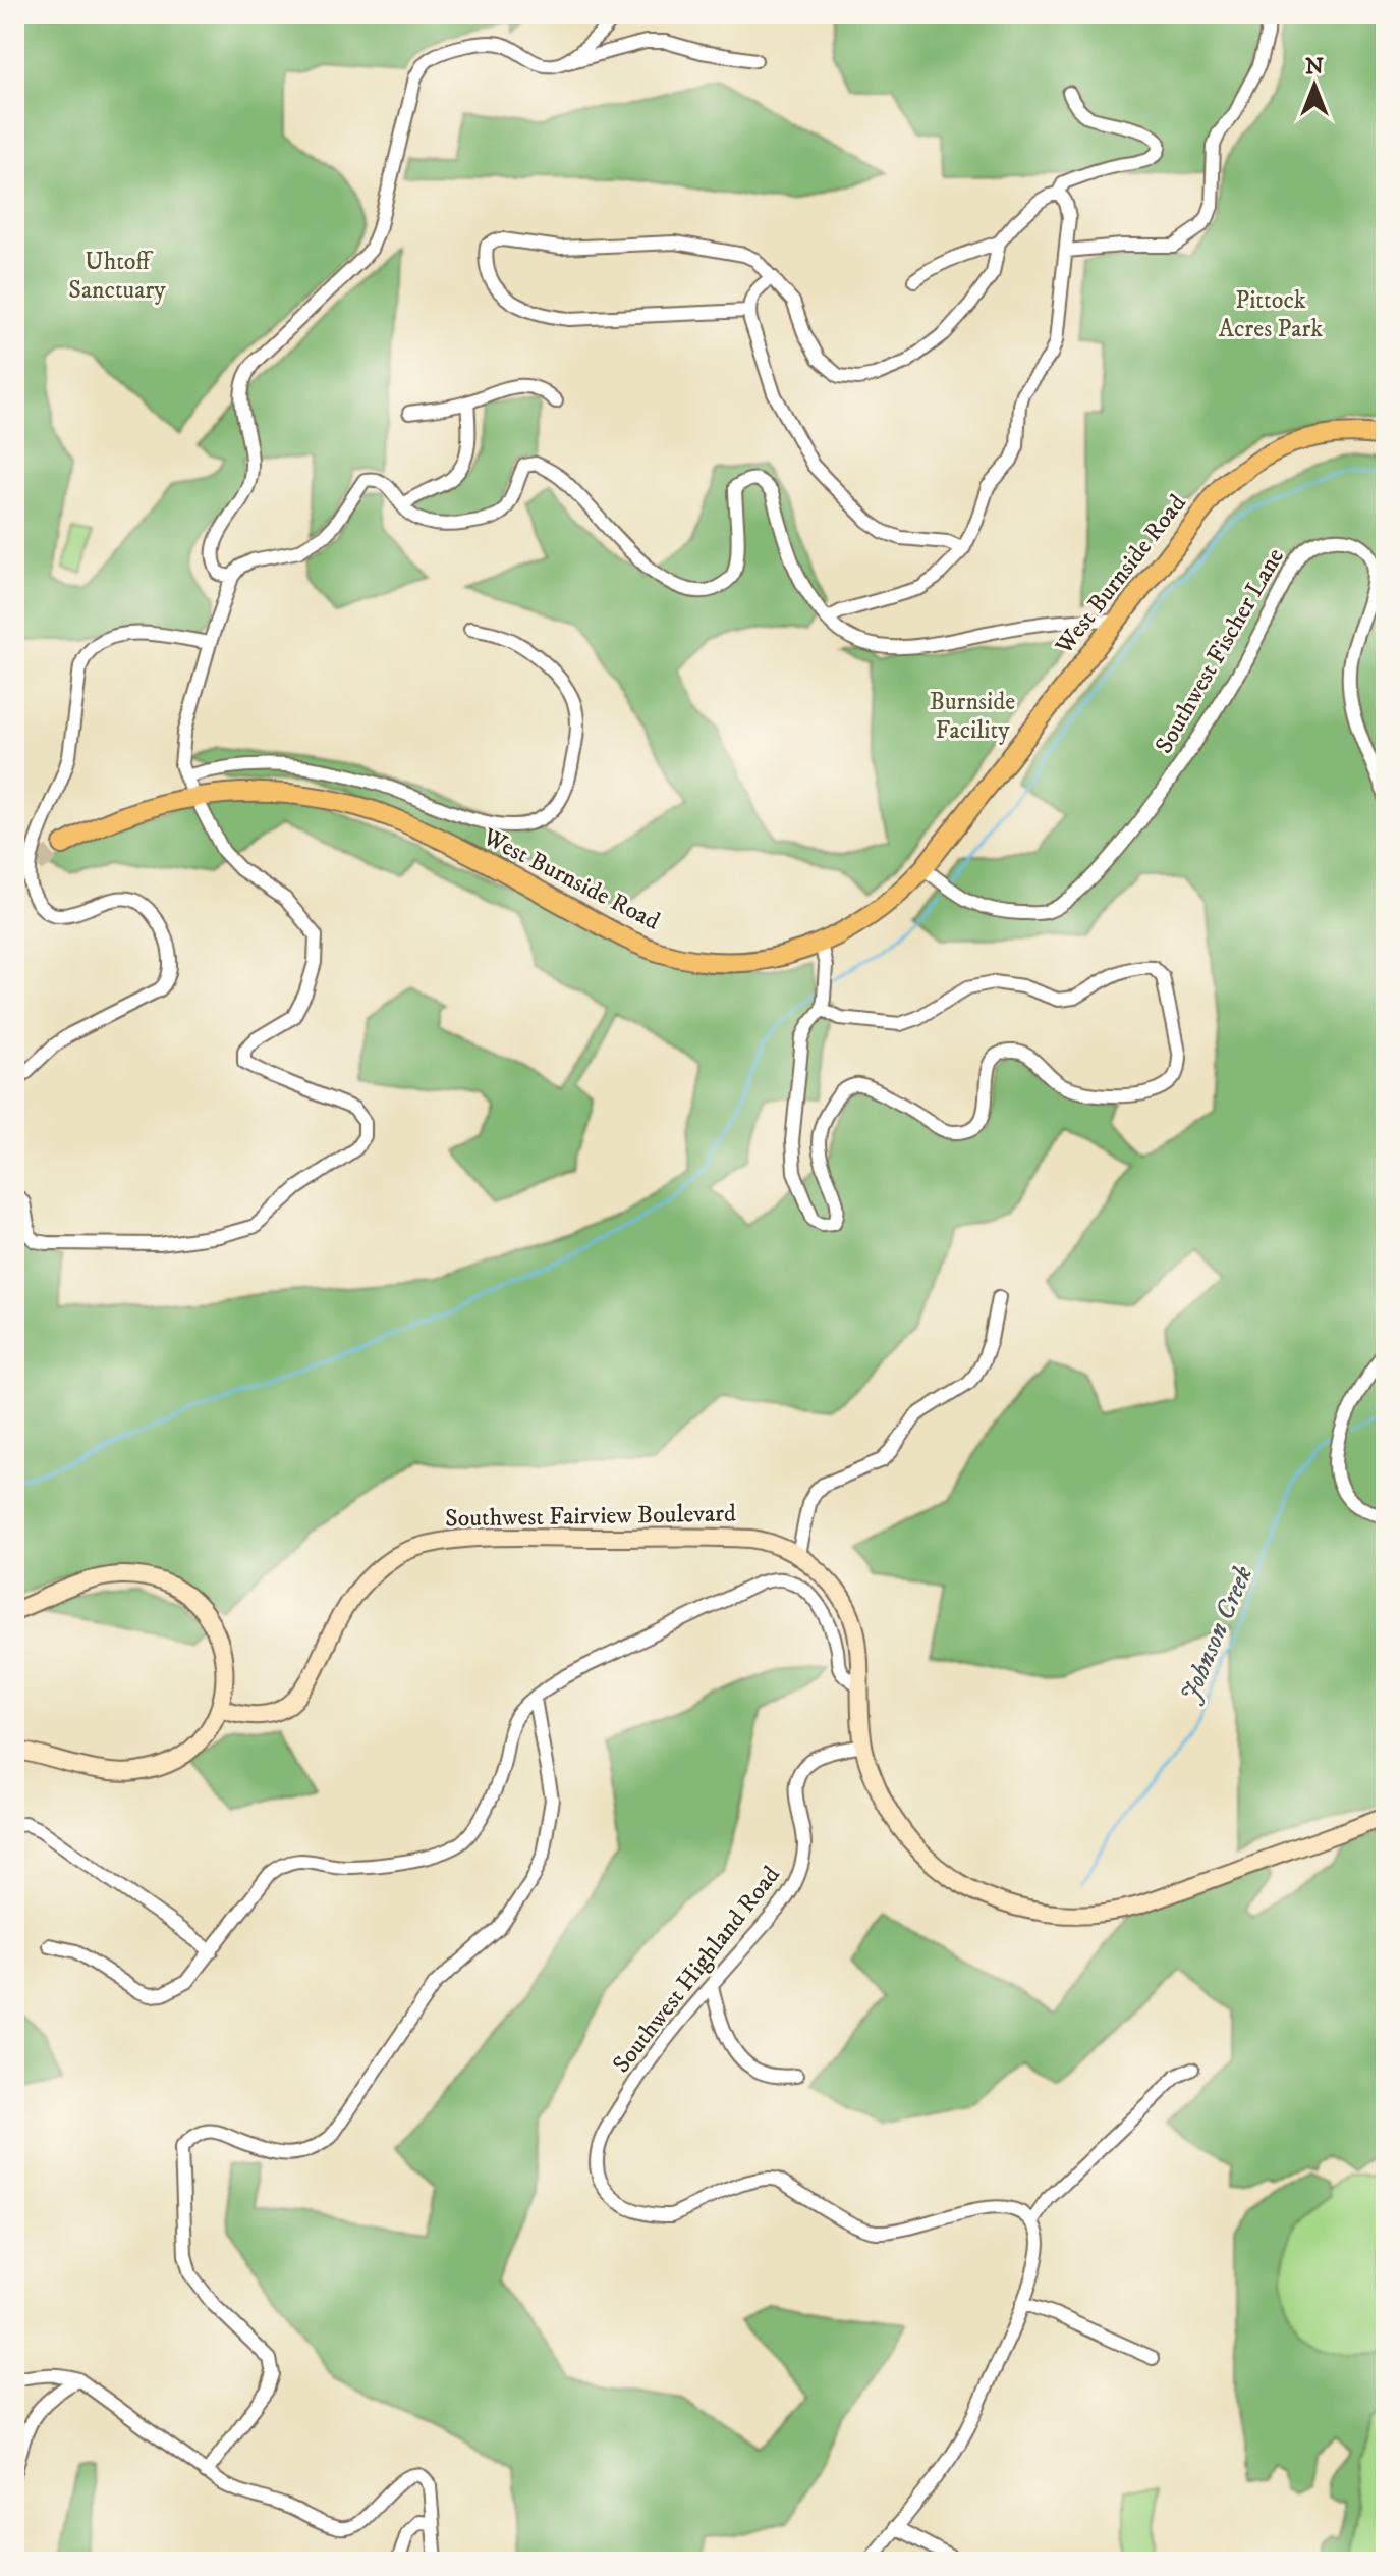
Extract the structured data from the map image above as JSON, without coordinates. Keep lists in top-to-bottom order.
{
  "streets": {
    "main road": ["West Burnside Road"],
    "street": ["Southwest Fischer Lane", "Southwest Fairview Boulevard", "Southwest Highland Road"]
  },
  "crossings": [
    ["West Burnside Road", "Southwest Fischer Lane"],
    ["Southwest Fairview Boulevard", "Southwest Highland Road"]
  ],
  "water": ["Johnson Creek"],
  "parks": ["Uhtoff Sanctuary", "Pittock Acres Park", "Burnside Facility"],
  "north": "top"
}
